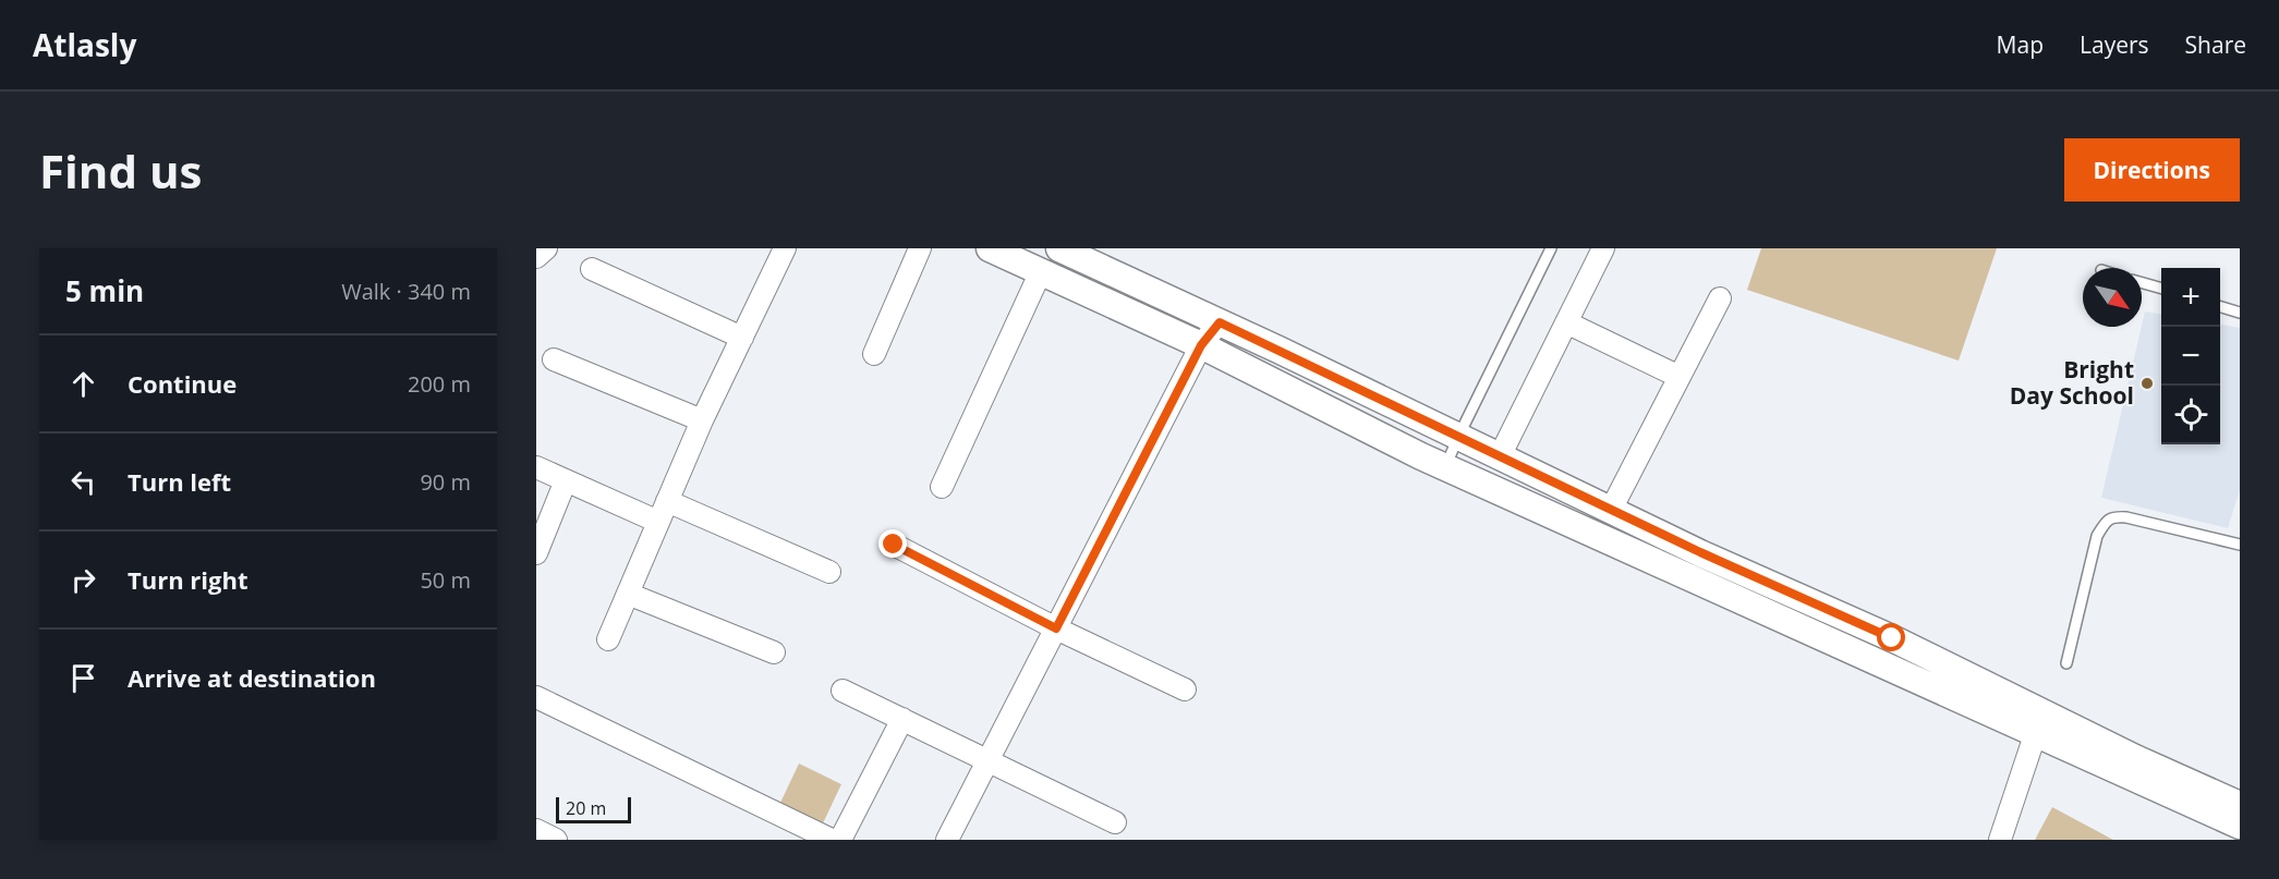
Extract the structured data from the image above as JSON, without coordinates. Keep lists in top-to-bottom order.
{
  "places": ["Bright Day School"],
  "scale_bar": "20 m",
  "north": "bottom right",
  "page": {
    "header": "Atlasly",
    "nav": ["Map", "Layers", "Share"],
    "buttons": "Directions",
    "title": "Find us",
    "heading": ["5 min", "Walk · 340 m"],
    "map_buttons": ["+", "−"],
    "list": [
      ["Continue", "200 m"],
      ["Turn left", "90 m"],
      ["Turn right", "50 m"],
      "Arrive at destination"
    ],
    "scale": "20 m"
  }
}
